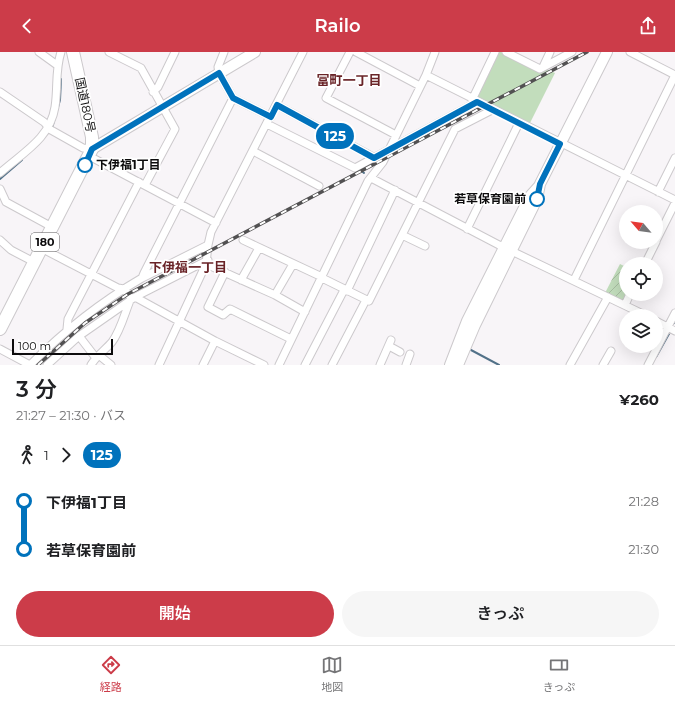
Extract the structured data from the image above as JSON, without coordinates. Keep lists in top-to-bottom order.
{
  "streets": {
    "highway": ["国道180号", "180"]
  },
  "crossings": [
    ["国道180号", "180"]
  ],
  "districts": ["富町一丁目", "下伊福一丁目"],
  "places": ["下伊福1丁目", "若草保育園前"],
  "lines": ["bus line 125"],
  "scale_bar": "100 m",
  "north": "top left",
  "page": {
    "header": "Railo",
    "on_map": "125",
    "scale": "100 m",
    "heading": ["3 分", "21:27 – 21:30 · バス", "¥260"],
    "legs": ["1", "125"],
    "list": [
      {
        "name": "下伊福1丁目",
        "value": "21:28"
      },
      {
        "name": "若草保育園前",
        "value": "21:30"
      }
    ],
    "buttons": ["開始", "きっぷ"],
    "tabs": ["経路", "地図", "きっぷ"]
  }
}
